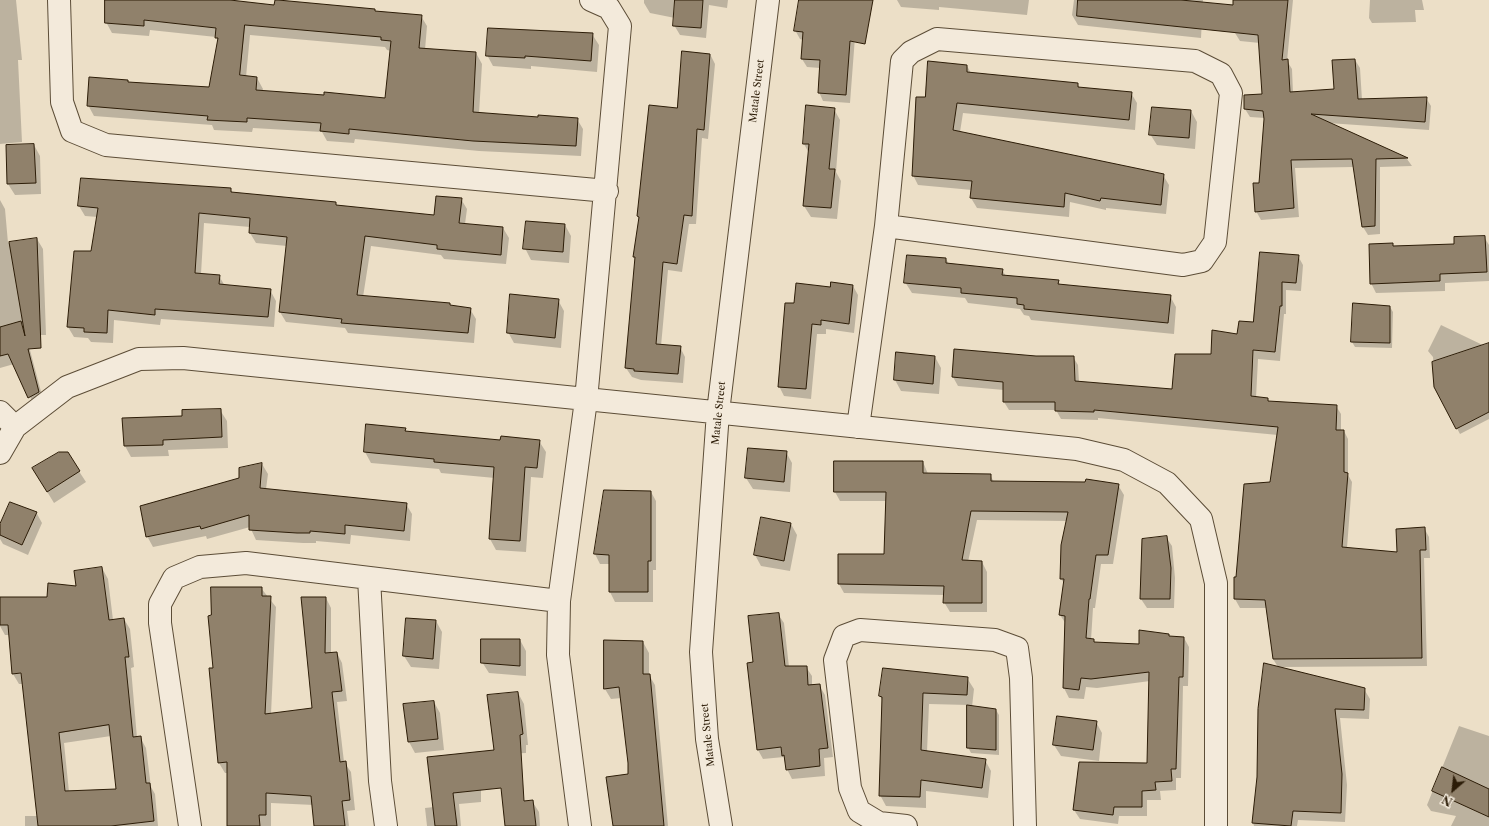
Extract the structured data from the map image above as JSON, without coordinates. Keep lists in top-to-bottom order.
{
  "streets": {
    "street": ["Matale Street"]
  },
  "north": "bottom left"
}
